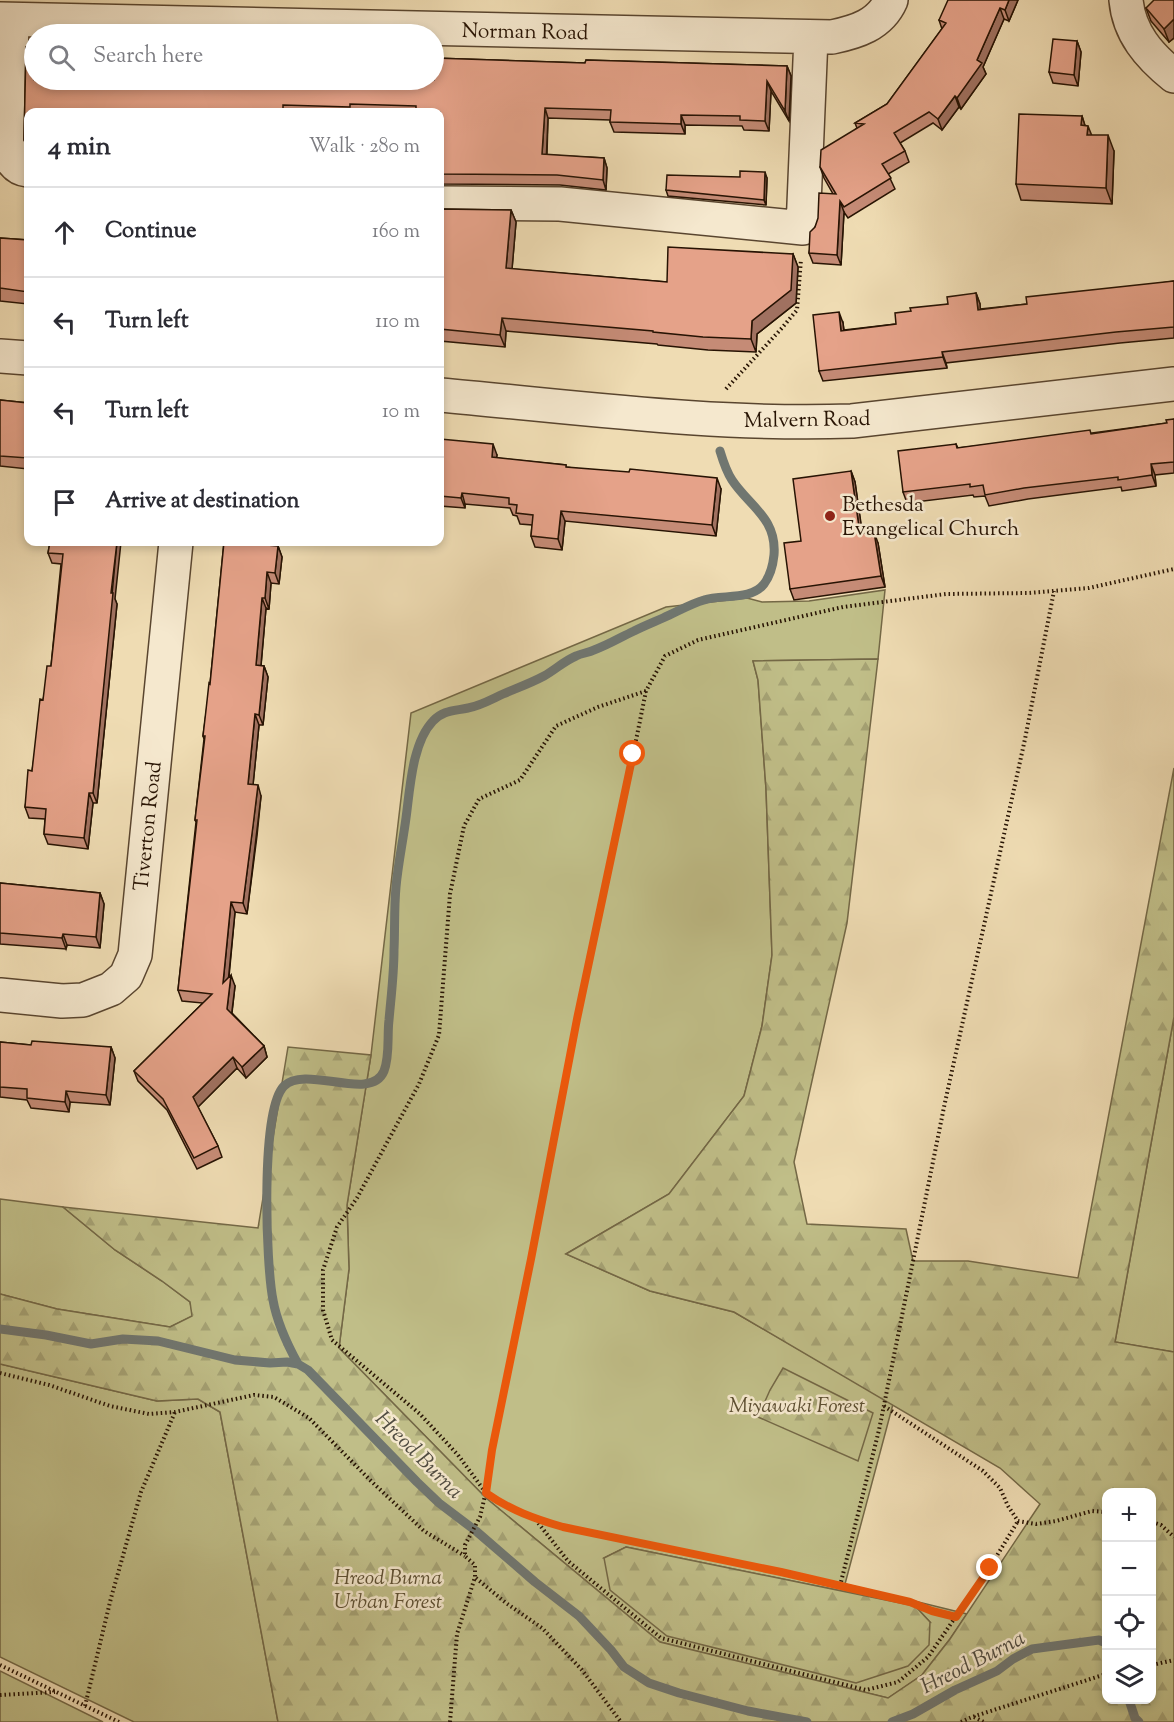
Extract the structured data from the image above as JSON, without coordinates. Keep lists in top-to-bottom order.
{
  "streets": {
    "street": ["Norman Road", "Malvern Road", "Tiverton Road"]
  },
  "water": ["Hreod Burna"],
  "parks": ["Miyawaki Forest", "Hreod Burna Urban Forest"],
  "places": ["Bethesda Evangelical Church"],
  "page": {
    "search": "Search here",
    "heading": ["4 min", "Walk · 280 m"],
    "list": [
      ["Continue", "160 m"],
      ["Turn left", "110 m"],
      ["Turn left", "10 m"],
      "Arrive at destination"
    ],
    "map_buttons": ["+", "−"]
  }
}
